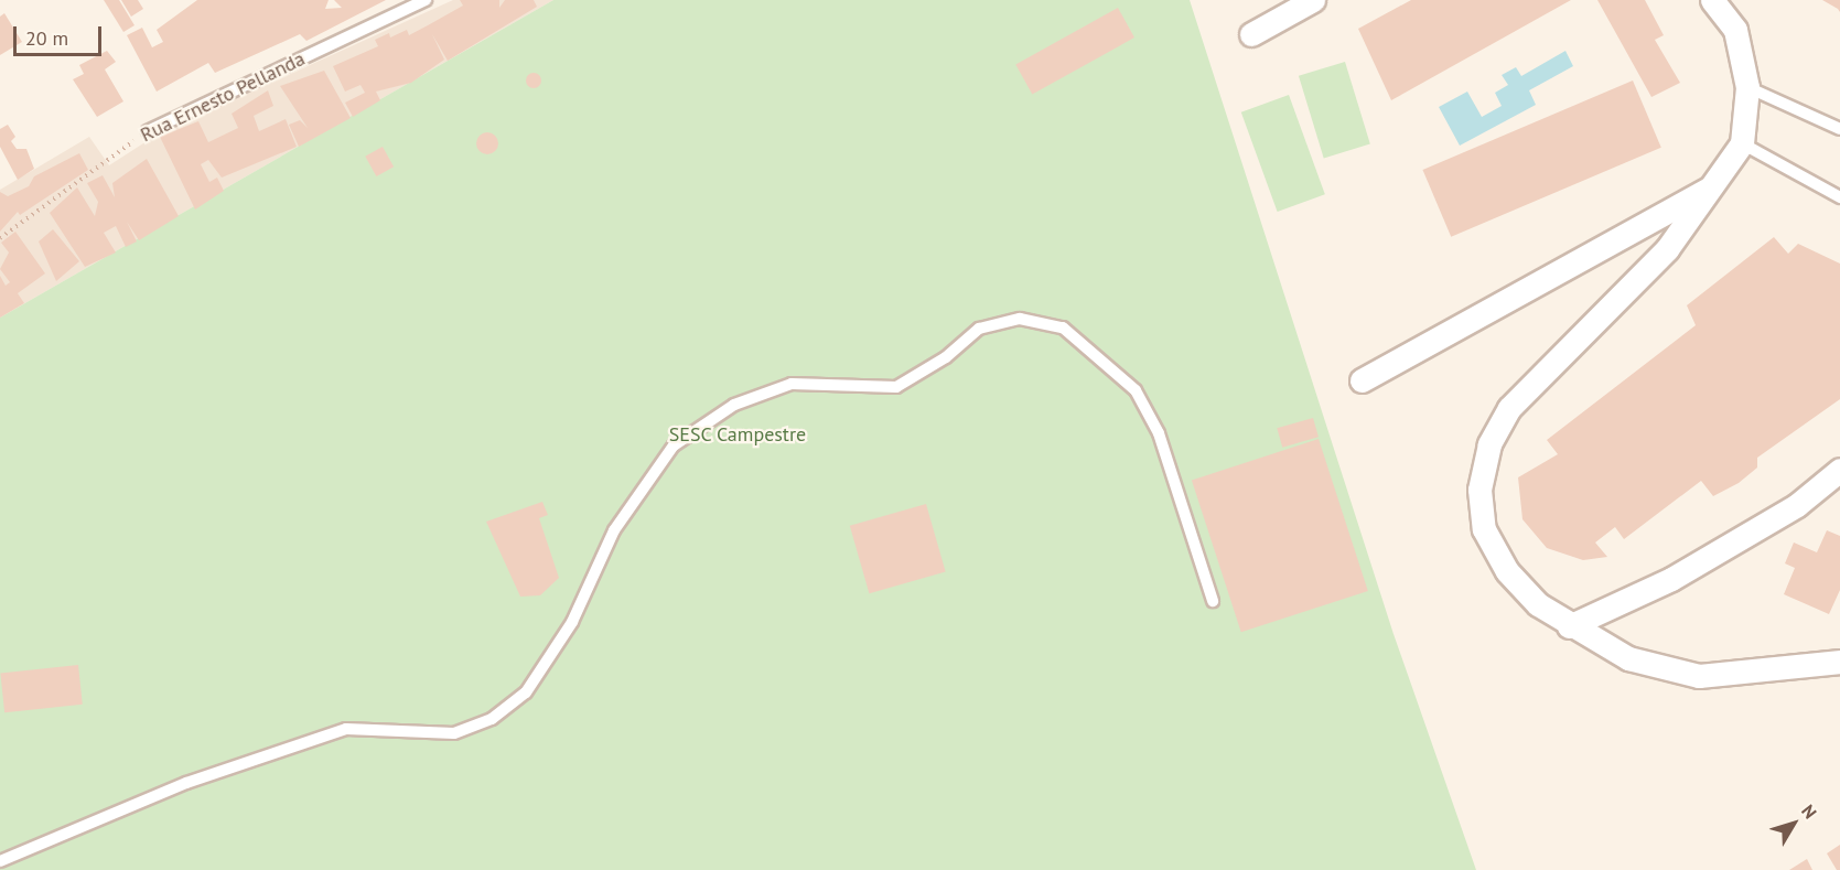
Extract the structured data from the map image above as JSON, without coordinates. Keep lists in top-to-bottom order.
{
  "streets": {
    "lane": ["Rua Ernesto Pellanda"]
  },
  "parks": ["SESC Campestre"],
  "scale_bar": "20 m",
  "north": "top right"
}
